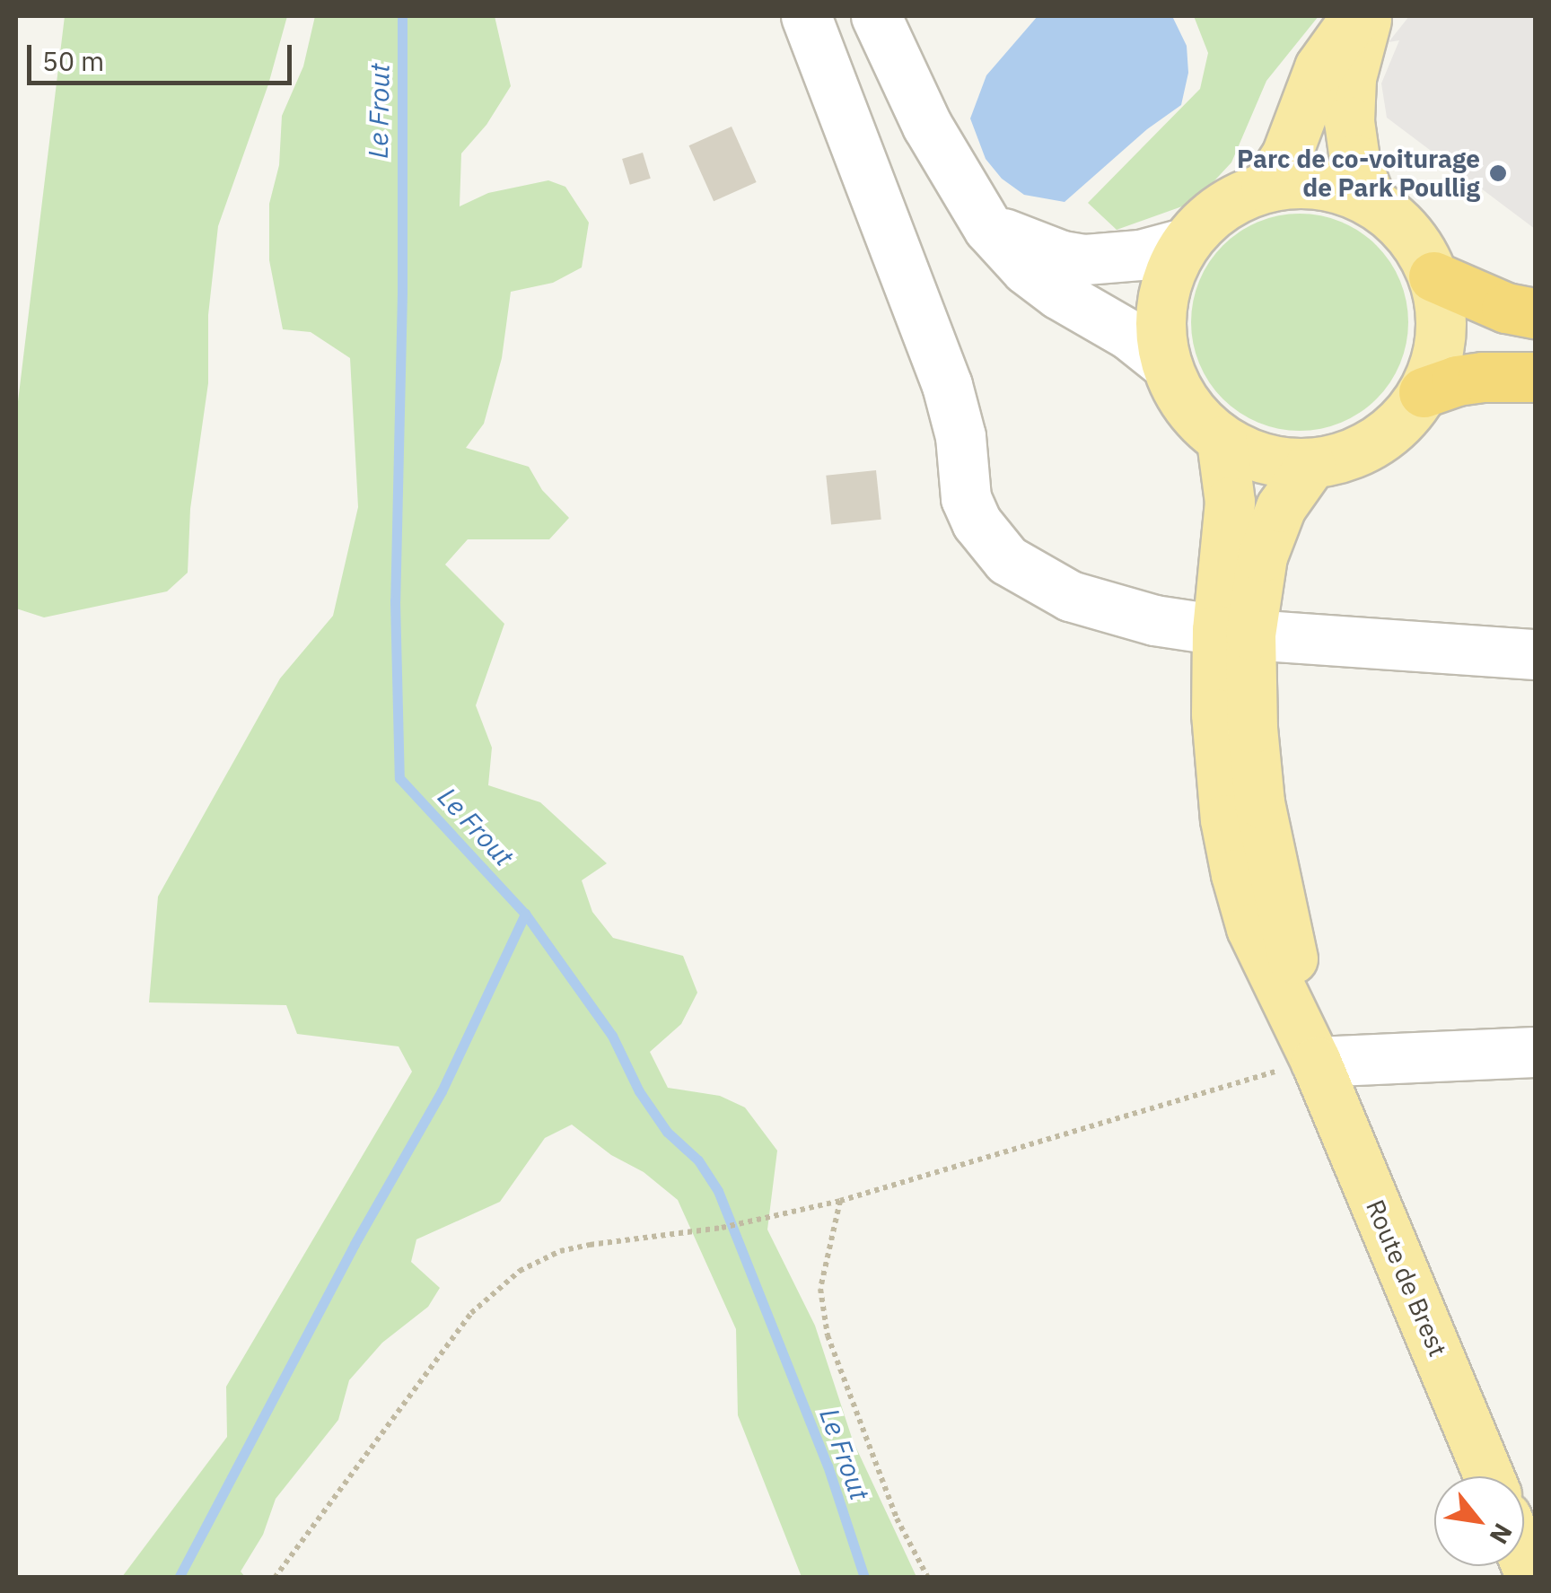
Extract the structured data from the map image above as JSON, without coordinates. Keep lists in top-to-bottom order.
{
  "streets": {
    "main road": ["Route de Brest"]
  },
  "water": ["Le Frout"],
  "places": ["Parc de co-voiturage de Park Poullig"],
  "scale_bar": "50 m",
  "north": "bottom right"
}
